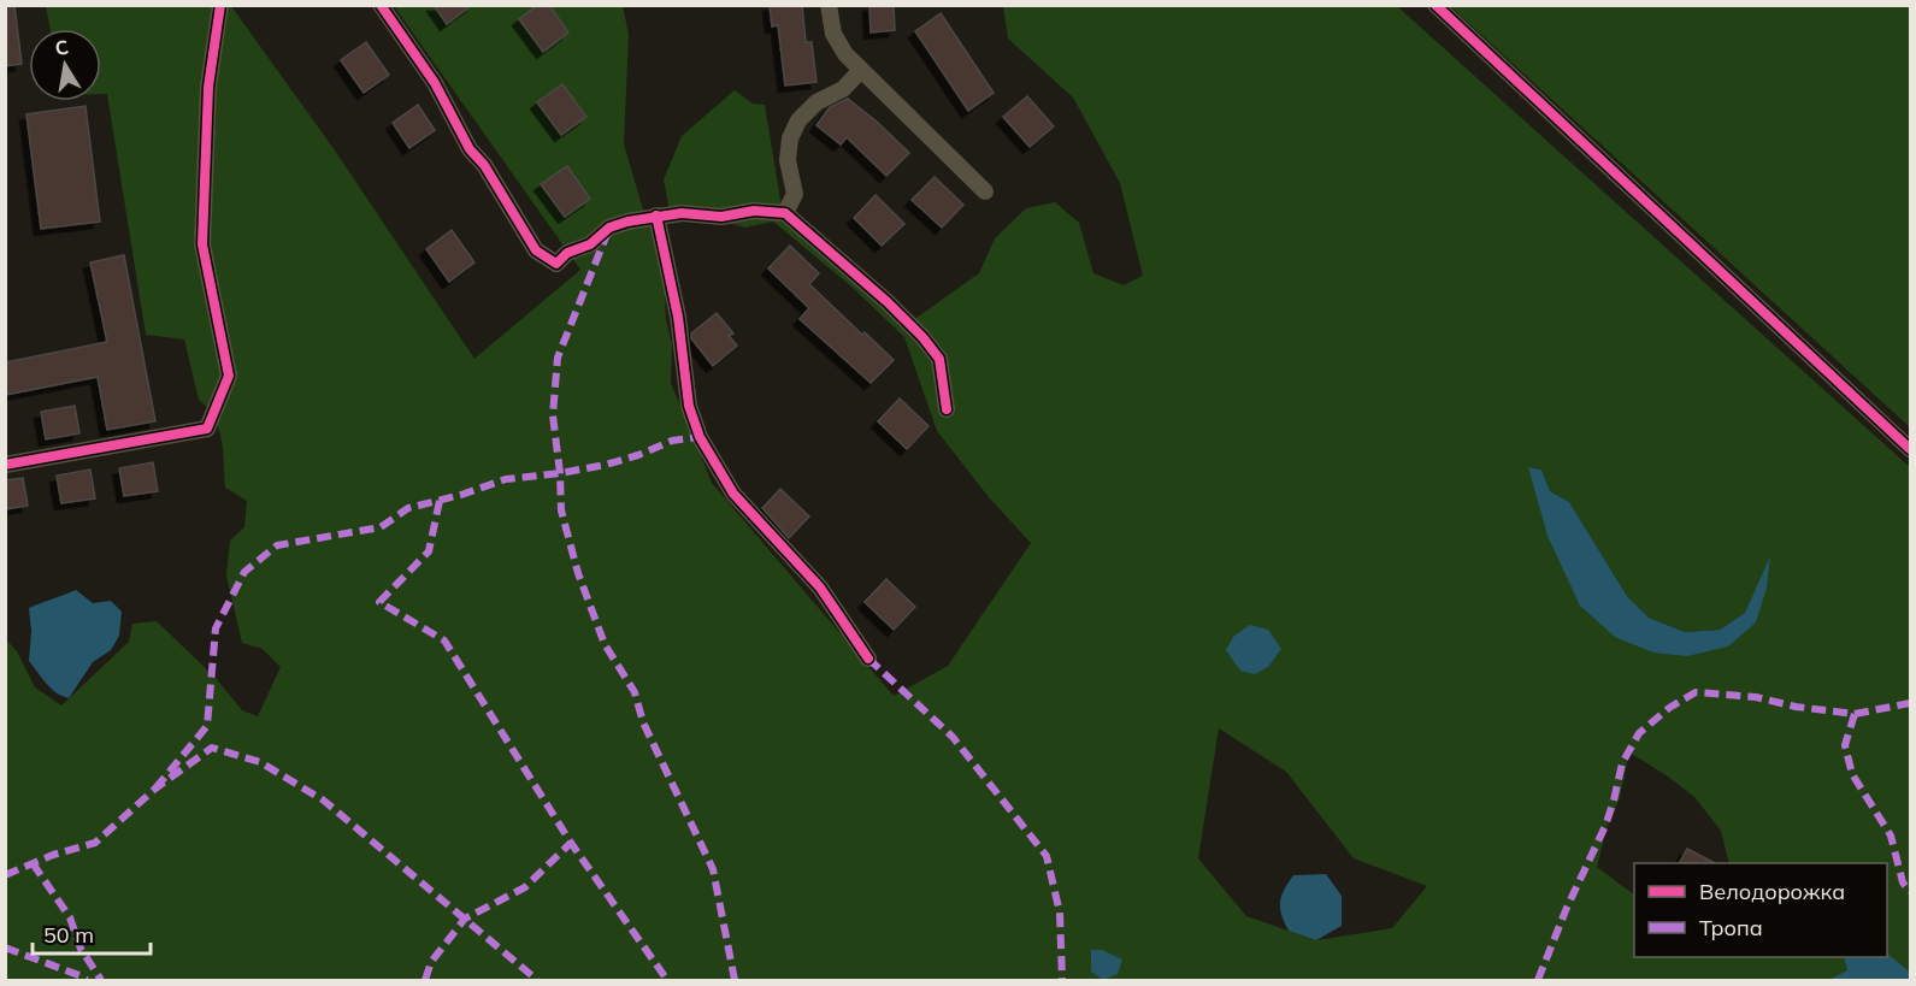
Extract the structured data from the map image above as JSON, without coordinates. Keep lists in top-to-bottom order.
{
  "legend": ["Велодорожка", "Тропа"],
  "scale_bar": "50 m",
  "north": "top"
}
